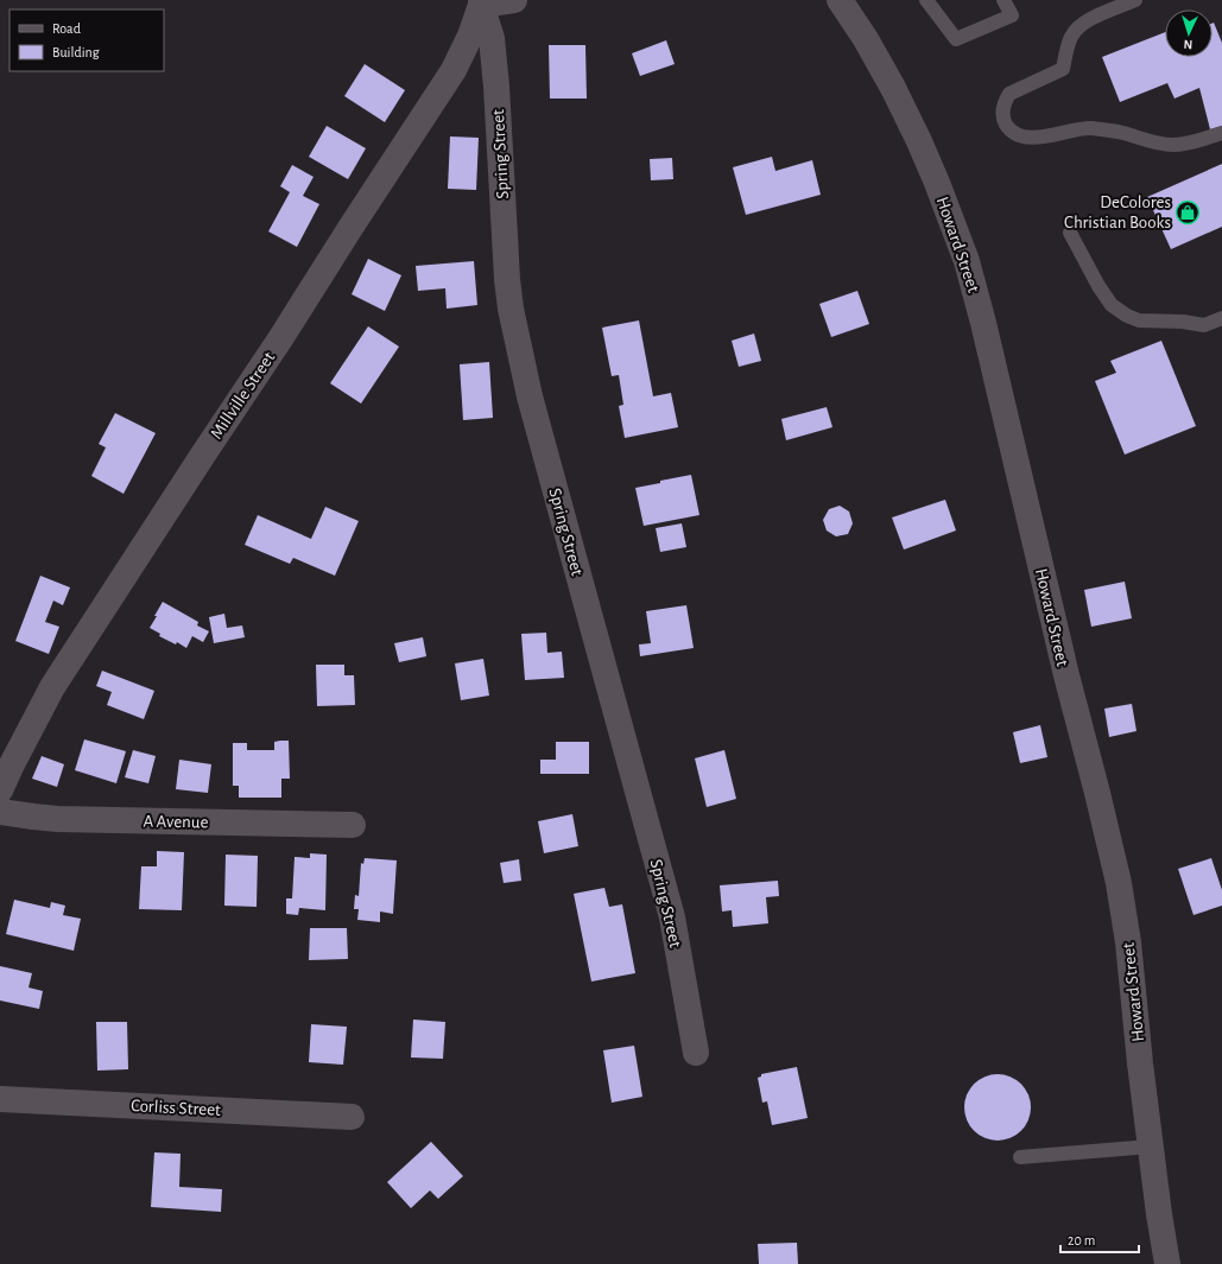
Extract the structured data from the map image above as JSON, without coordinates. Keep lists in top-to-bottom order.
{
  "streets": {
    "street": [
      "Spring Street",
      "Howard Street",
      "Millville Street",
      "A Avenue",
      "Corliss Street"
    ]
  },
  "crossings": [
    ["Spring Street", "Millville Street"]
  ],
  "places": {
    "shop": ["DeColores Christian Books"]
  },
  "legend": ["Road", "Building"],
  "scale_bar": "20 m",
  "north": "bottom"
}
